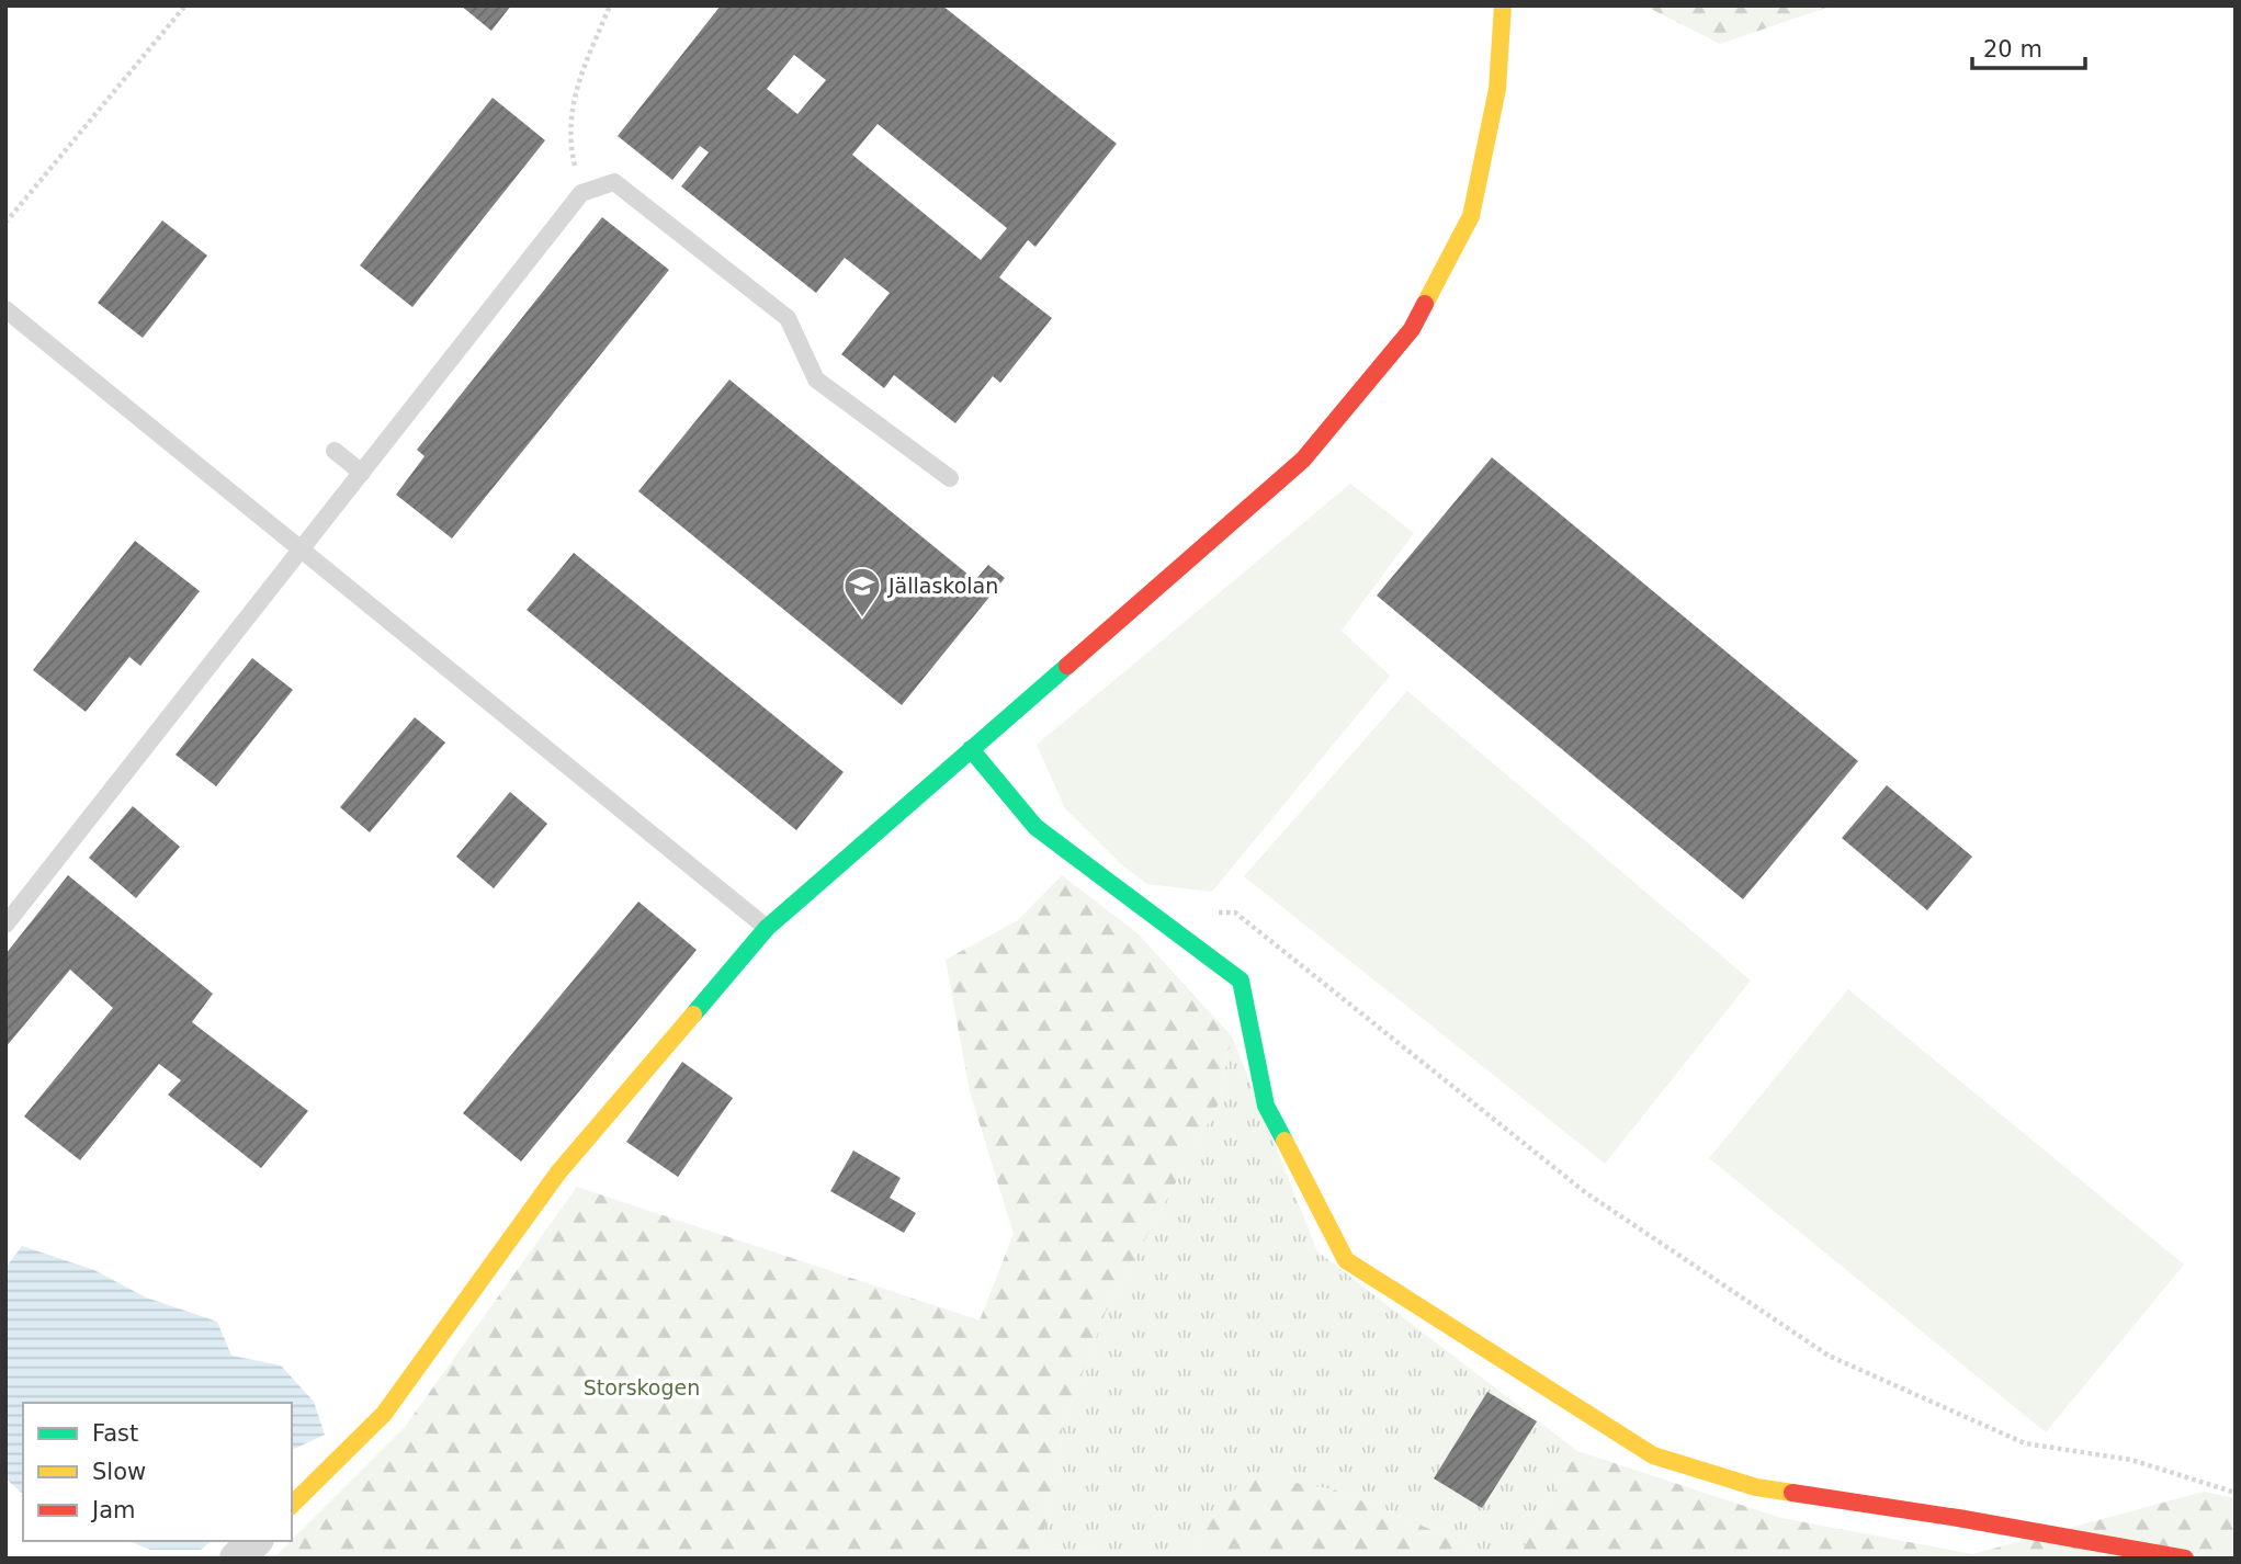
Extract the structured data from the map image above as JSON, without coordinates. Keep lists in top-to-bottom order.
{
  "parks": ["Storskogen"],
  "places": {
    "school or university": ["Jällaskolan"]
  },
  "legend": ["Fast", "Slow", "Jam"],
  "scale_bar": "20 m"
}
